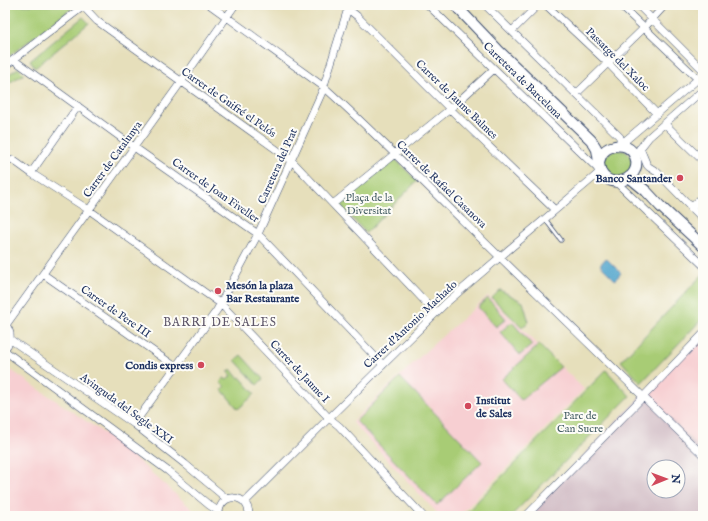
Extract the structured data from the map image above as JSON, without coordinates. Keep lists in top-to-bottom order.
{
  "streets": {
    "street": [
      "Passatge del Xaloc",
      "Carretera de Barcelona",
      "Carrer de Jaume Balmes",
      "Carrer de Guifré el Pelós",
      "Carrer de Catalunya",
      "Carretera del Prat",
      "Carrer de Rafael Casanova",
      "Carrer de Joan Fiveller",
      "Carrer de Pere III",
      "Carrer d'Antonio Machado",
      "Carrer de Jaume I",
      "Avinguda del Segle XXI"
    ]
  },
  "crossings": [
    ["Carretera de Barcelona", "Carrer d'Antonio Machado"],
    ["Carrer de Jaume Balmes", "Carretera del Prat"],
    ["Carrer de Jaume Balmes", "Carrer d'Antonio Machado"],
    ["Carrer de Guifré el Pelós", "Carrer de Catalunya"],
    ["Carrer de Guifré el Pelós", "Carretera del Prat"],
    ["Carrer de Guifré el Pelós", "Carrer d'Antonio Machado"],
    ["Carrer de Catalunya", "Carrer de Rafael Casanova"],
    ["Carrer de Catalunya", "Carrer de Joan Fiveller"],
    ["Carrer de Catalunya", "Carrer de Pere III"],
    ["Carrer de Catalunya", "Carrer de Jaume I"],
    ["Carretera del Prat", "Carrer de Rafael Casanova"],
    ["Carretera del Prat", "Carrer de Joan Fiveller"],
    ["Carretera del Prat", "Carrer de Pere III"],
    ["Carretera del Prat", "Carrer de Jaume I"],
    ["Carretera del Prat", "Avinguda del Segle XXI"],
    ["Carrer de Rafael Casanova", "Carrer d'Antonio Machado"],
    ["Carrer de Joan Fiveller", "Carrer d'Antonio Machado"],
    ["Carrer d'Antonio Machado", "Carrer de Jaume I"]
  ],
  "districts": ["BARRI DE SALES"],
  "parks": ["Plaça de la Diversitat", "Parc de Can Sucre"],
  "places": [
    "Banco Santander",
    "Mesón la plaza Bar Restaurante",
    "Condis express",
    "Institut de Sales"
  ],
  "north": "right"
}
